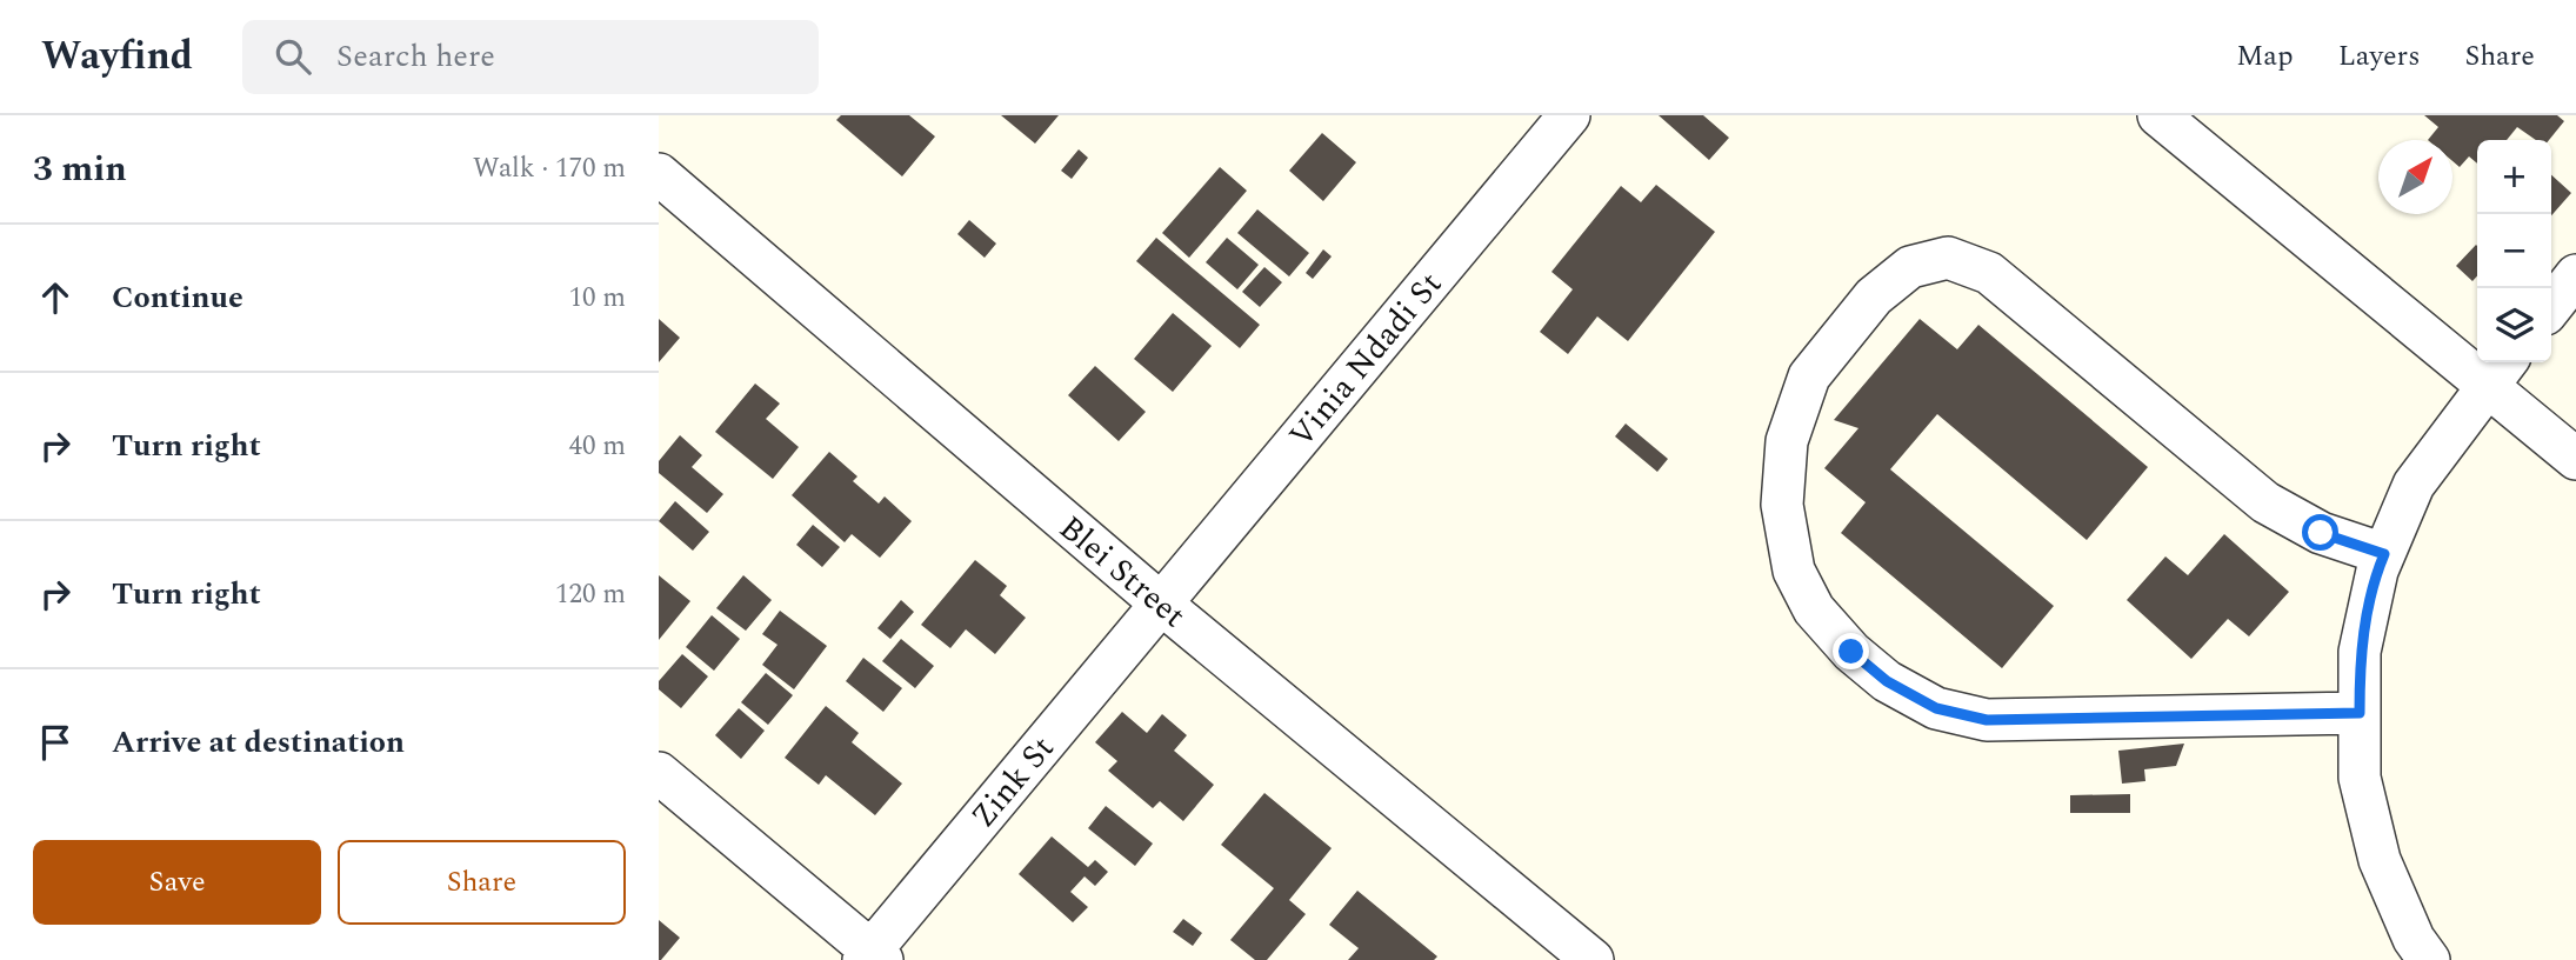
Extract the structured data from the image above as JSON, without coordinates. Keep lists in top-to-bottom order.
{
  "streets": {
    "street": ["Vinia Ndadi St", "Blei Street", "Zink St"]
  },
  "crossings": [
    ["Vinia Ndadi St", "Blei Street"],
    ["Vinia Ndadi St", "Zink St"],
    ["Blei Street", "Zink St"]
  ],
  "north": "top right",
  "page": {
    "header": "Wayfind",
    "search": "Search here",
    "nav": ["Map", "Layers", "Share"],
    "heading": ["3 min", "Walk · 170 m"],
    "map_buttons": ["+", "−"],
    "list": [
      ["Continue", "10 m"],
      ["Turn right", "40 m"],
      ["Turn right", "120 m"],
      "Arrive at destination"
    ],
    "buttons": ["Save", "Share"]
  }
}
